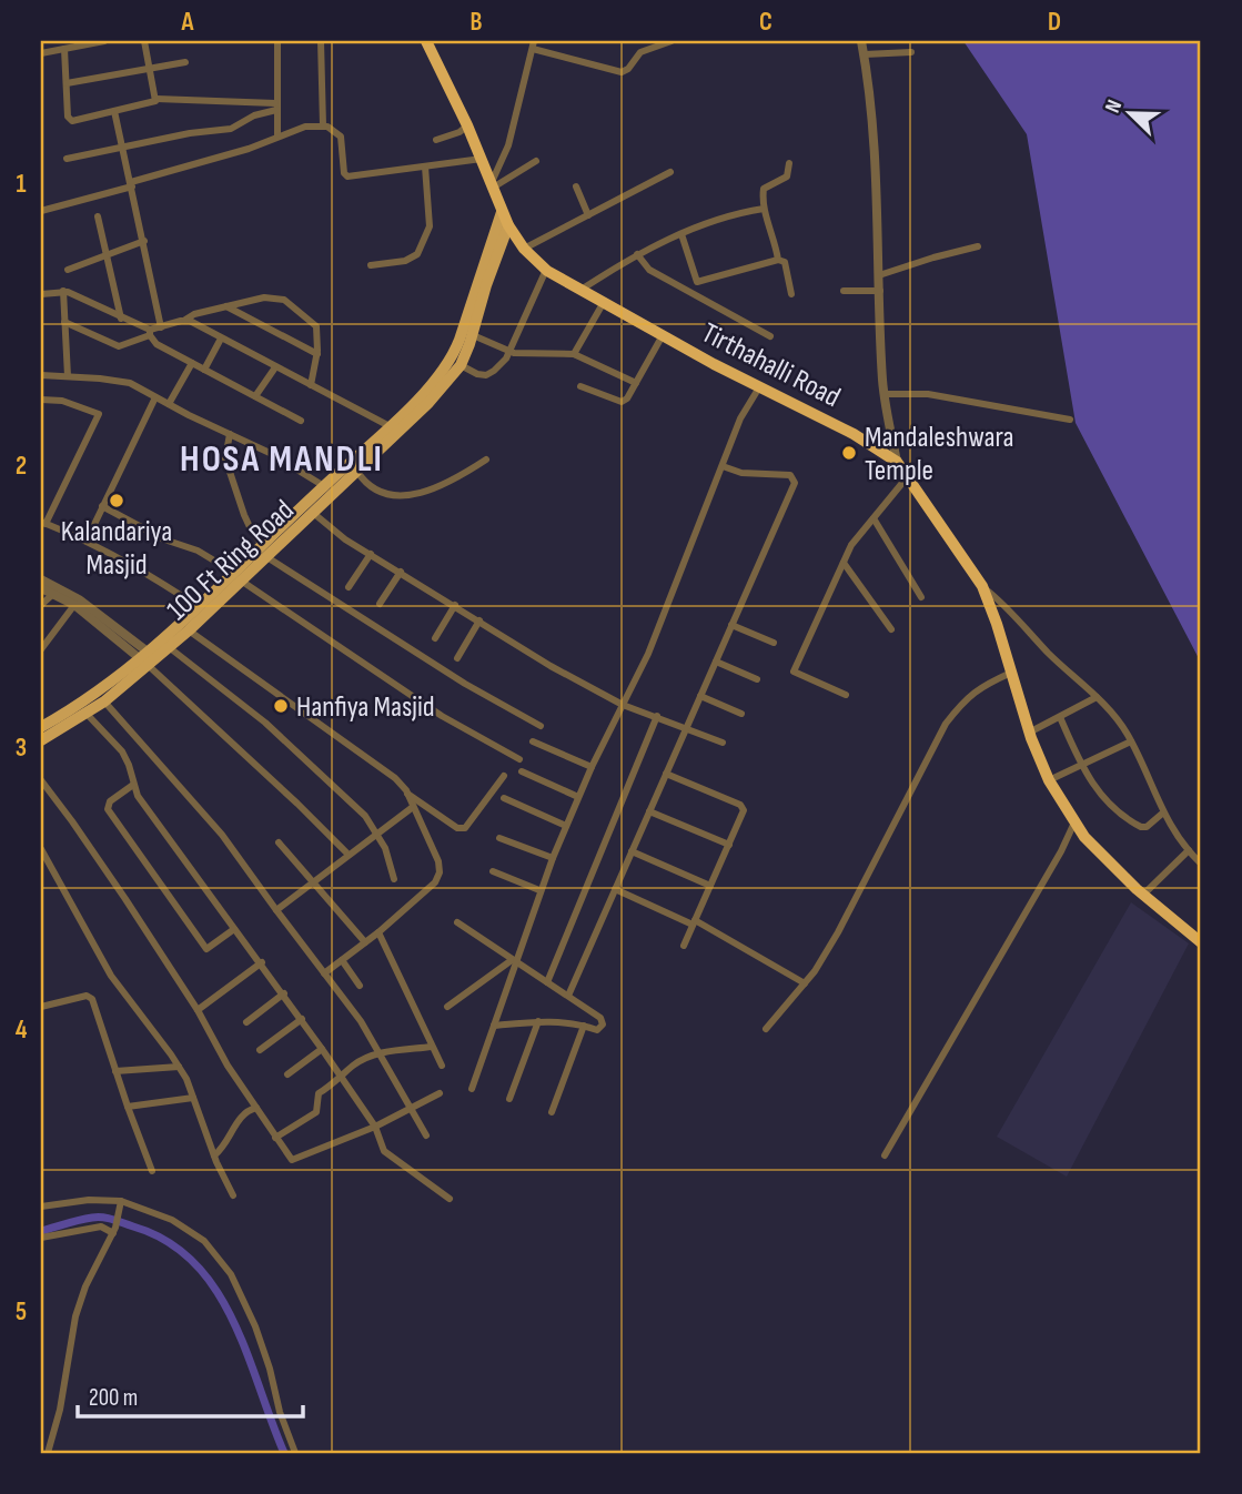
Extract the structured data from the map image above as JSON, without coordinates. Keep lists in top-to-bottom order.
{
  "streets": {
    "highway": ["Tirthahalli Road"],
    "main road": ["100 Ft Ring Road"]
  },
  "crossings": [
    ["Tirthahalli Road", "100 Ft Ring Road"]
  ],
  "districts": ["HOSA MANDLI"],
  "places": ["Mandaleshwara Temple", "Kalandariya Masjid", "Hanfiya Masjid"],
  "scale_bar": "200 m",
  "north": "top left",
  "grid": {
    "columns": [
      "A",
      "B",
      "C",
      "D"
    ],
    "rows": [
      "1",
      "2",
      "3",
      "4",
      "5"
    ]
  }
}
